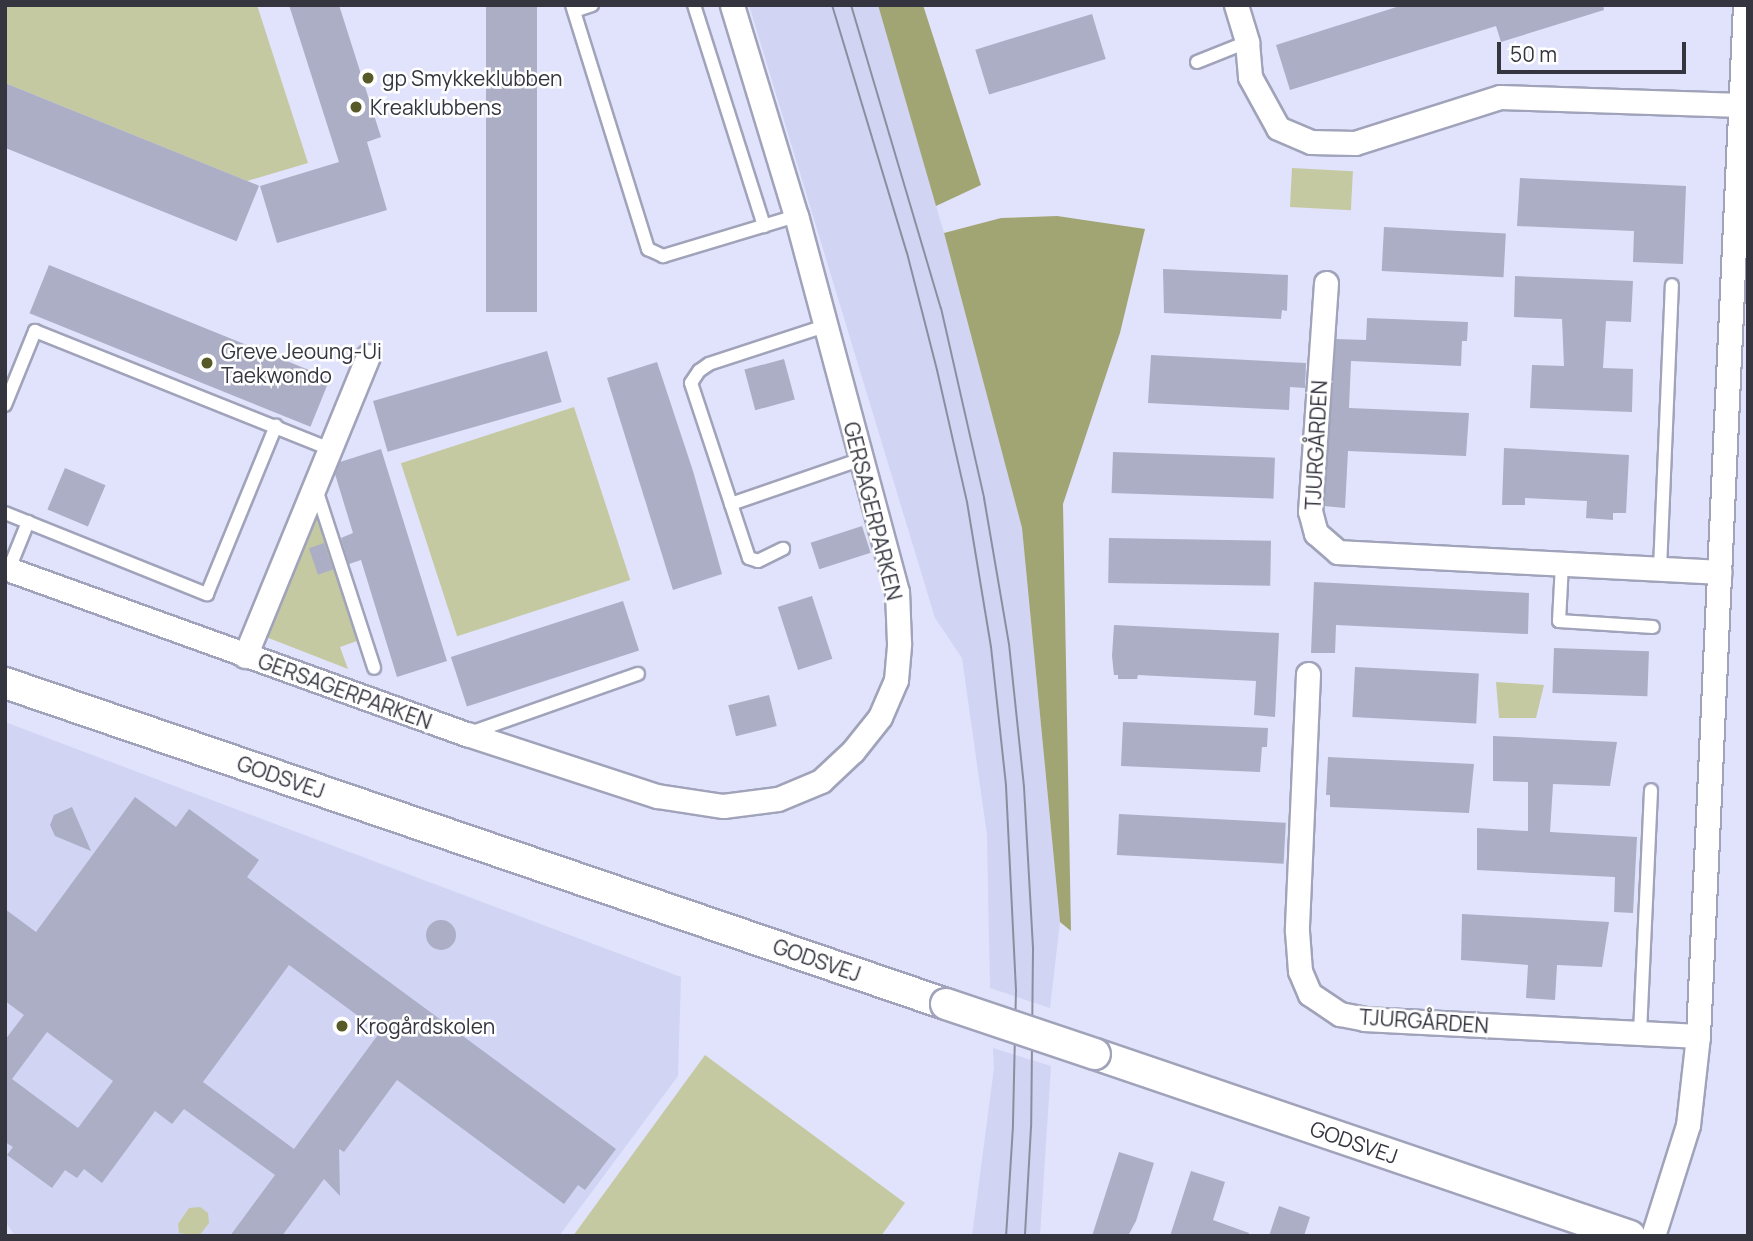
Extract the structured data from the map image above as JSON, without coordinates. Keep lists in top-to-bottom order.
{
  "streets": {
    "street": ["TJURGÅRDEN", "GERSAGERPARKEN", "GODSVEJ"]
  },
  "places": [
    "gp Smykkeklubben",
    "Kreaklubbens",
    "Greve Jeoung-Ui Taekwondo",
    "Krogårdskolen"
  ],
  "scale_bar": "50 m"
}
